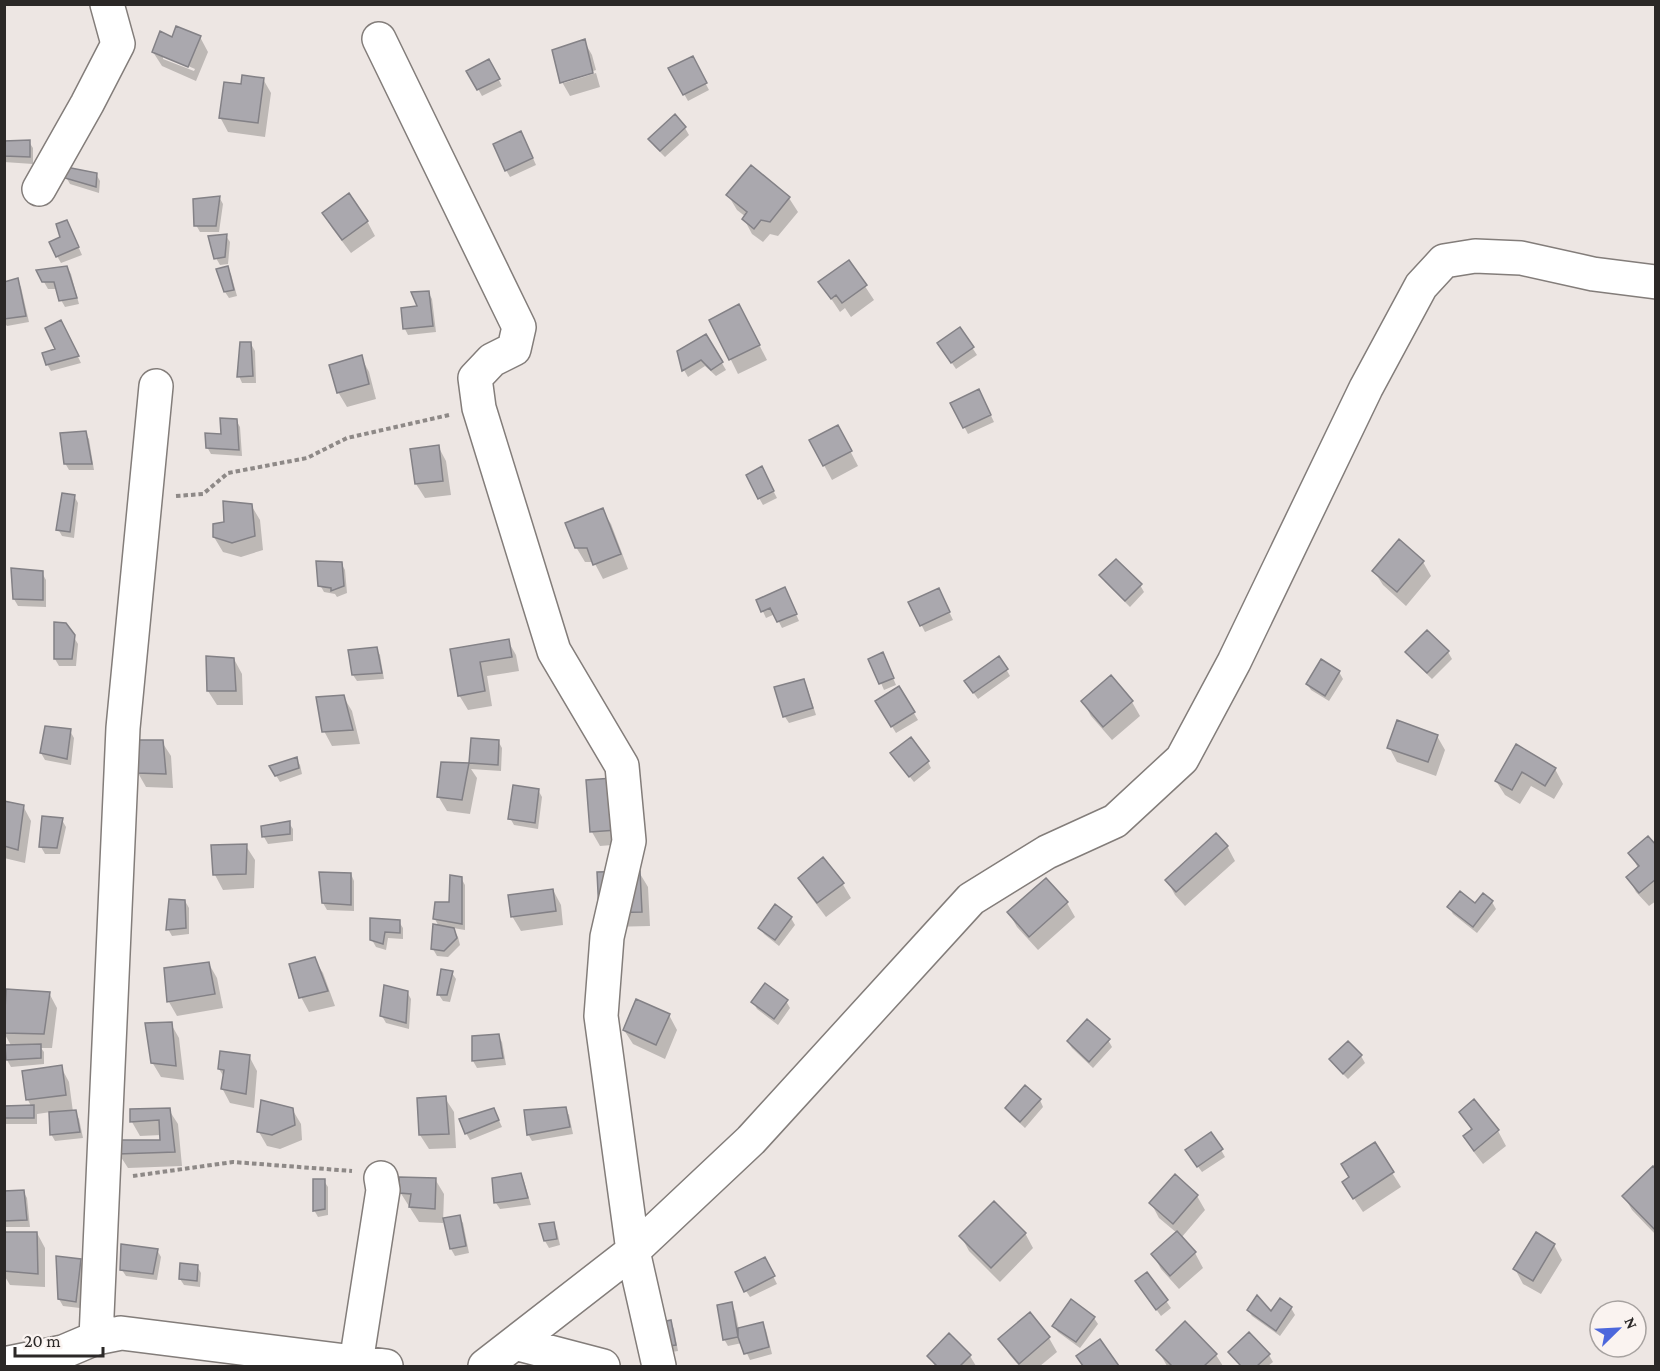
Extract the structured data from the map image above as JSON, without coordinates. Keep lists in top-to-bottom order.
{
  "scale_bar": "20 m",
  "north": "top right"
}
